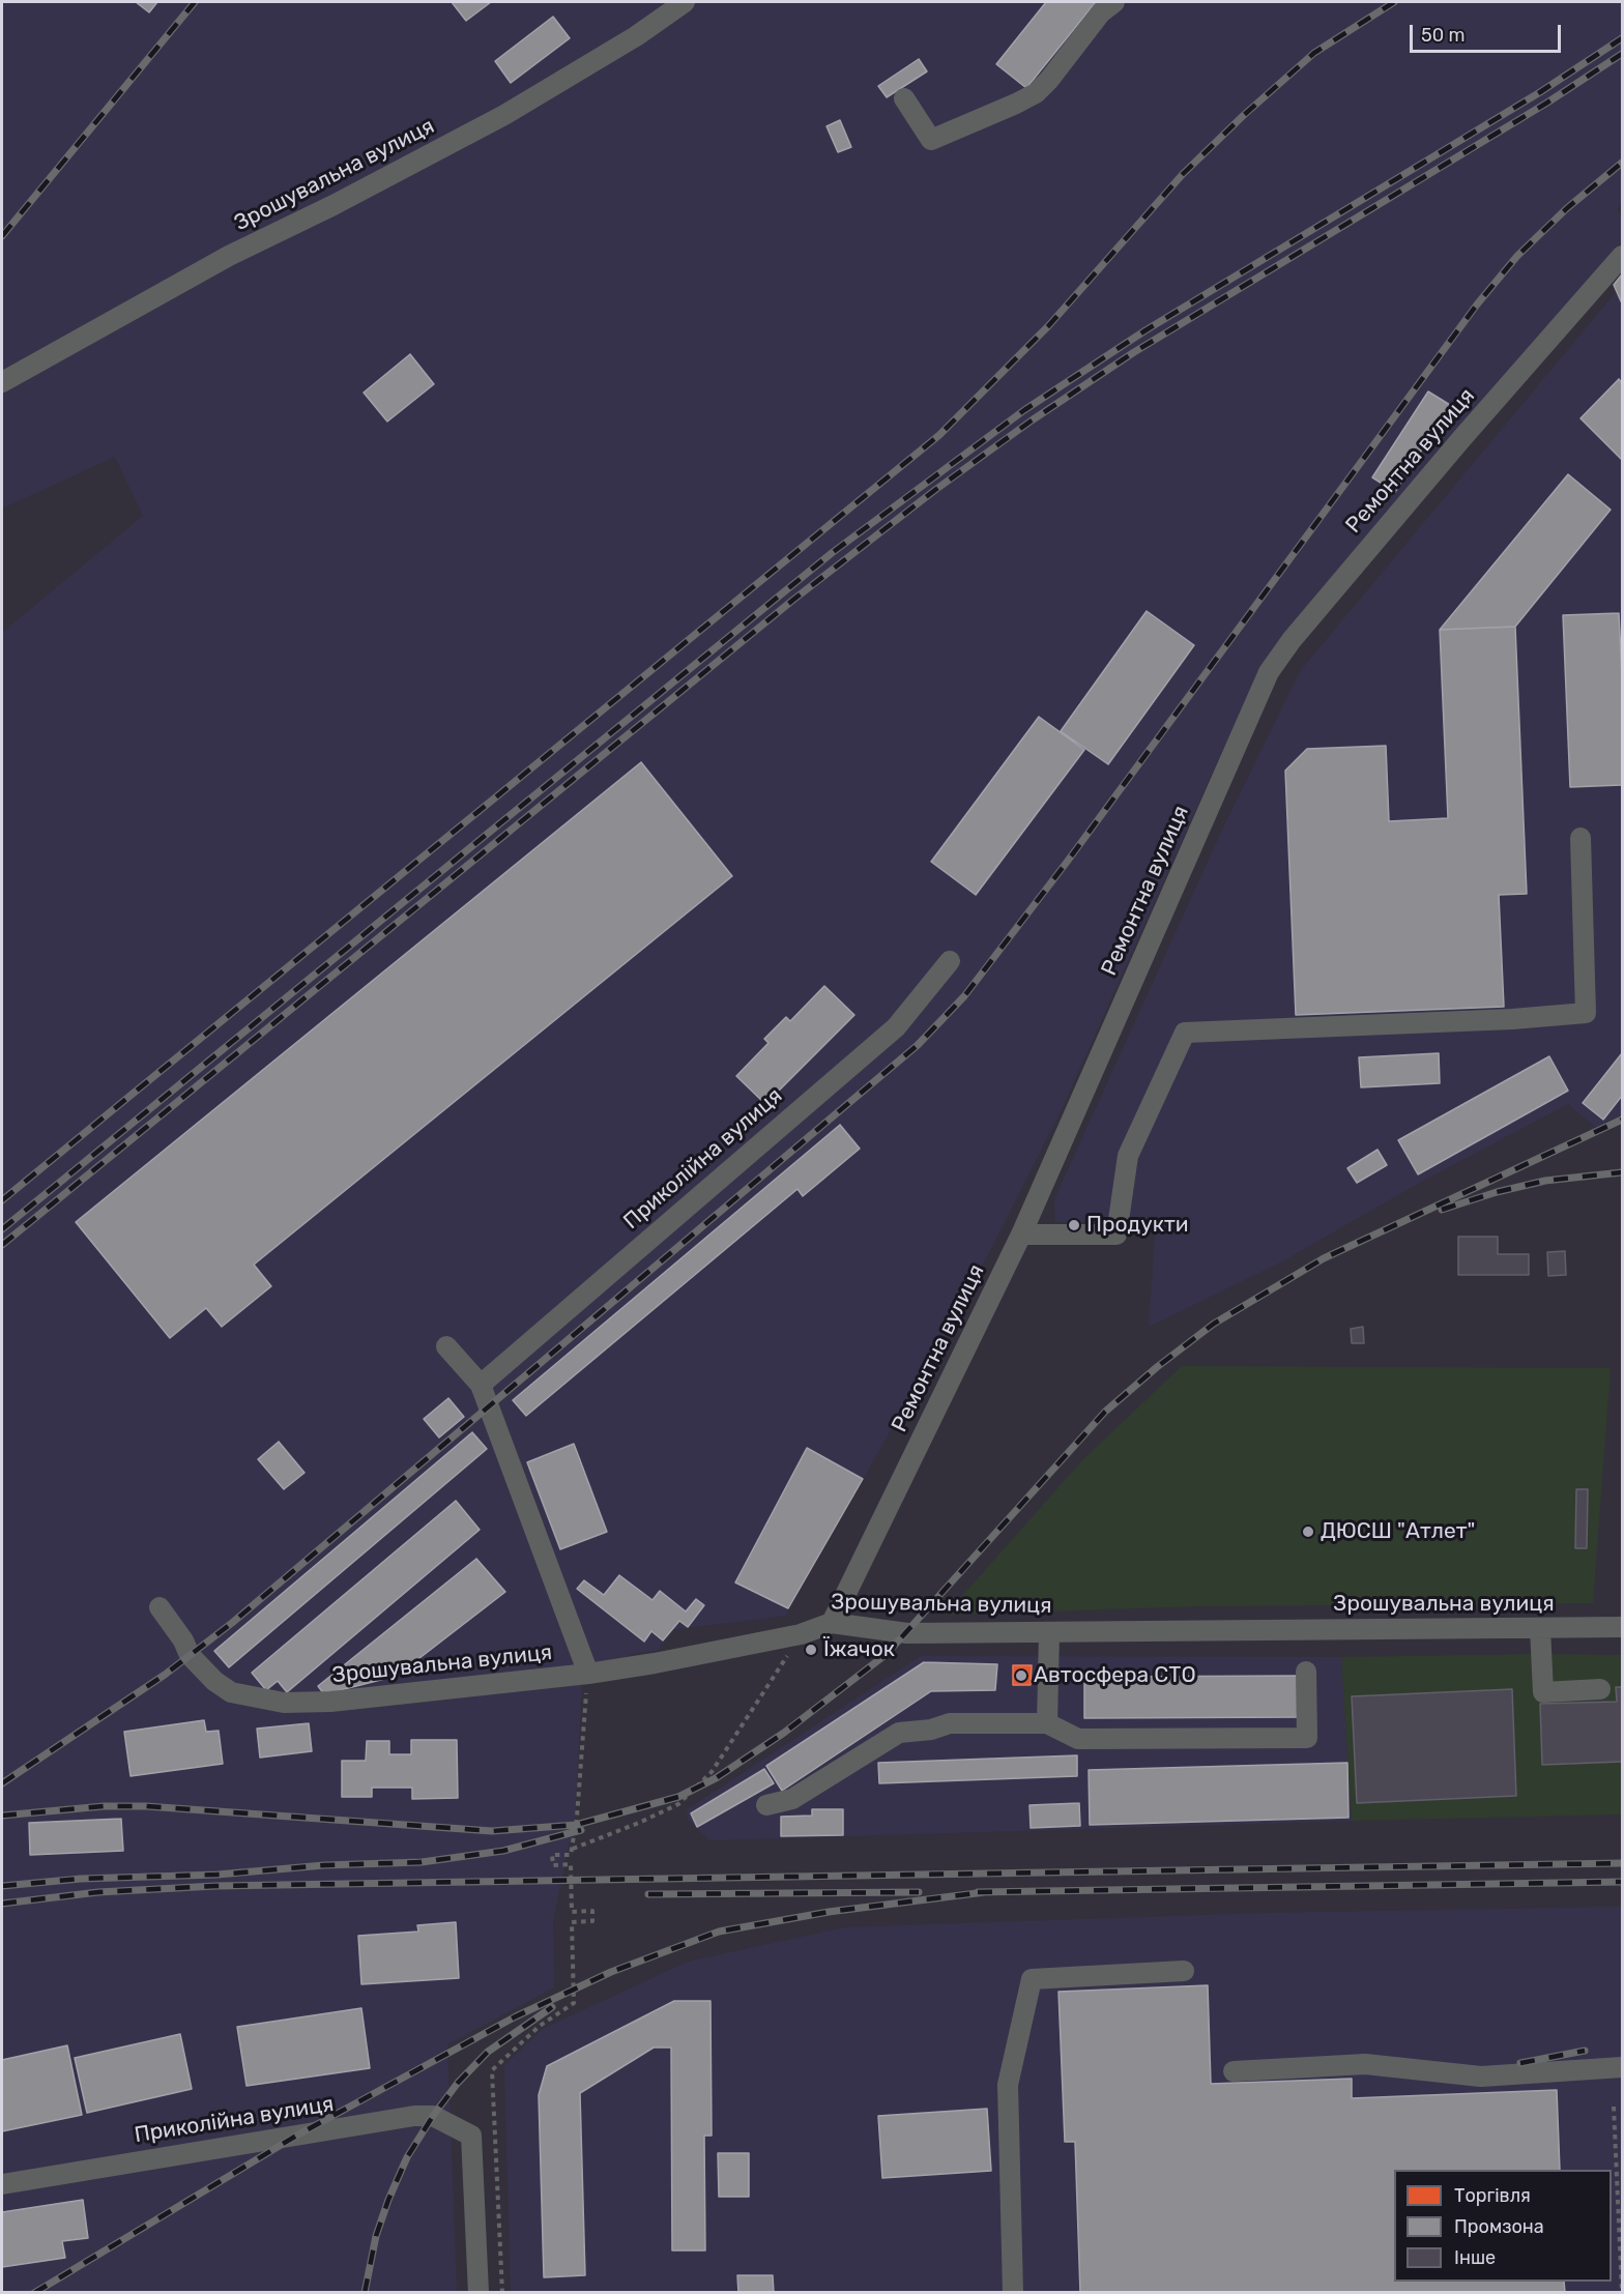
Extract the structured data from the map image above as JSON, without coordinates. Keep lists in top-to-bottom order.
{
  "streets": {
    "street": ["Зрошувальна вулиця", "Ремонтна вулиця", "Приколійна вулиця"]
  },
  "crossings": [
    ["Зрошувальна вулиця", "Ремонтна вулиця"]
  ],
  "places": [
    "Продукти",
    "ДЮСШ \"Атлет\"",
    "Їжачок",
    "Автосфера СТО"
  ],
  "legend": ["Торгівля", "Промзона", "Інше"],
  "scale_bar": "50 m"
}
